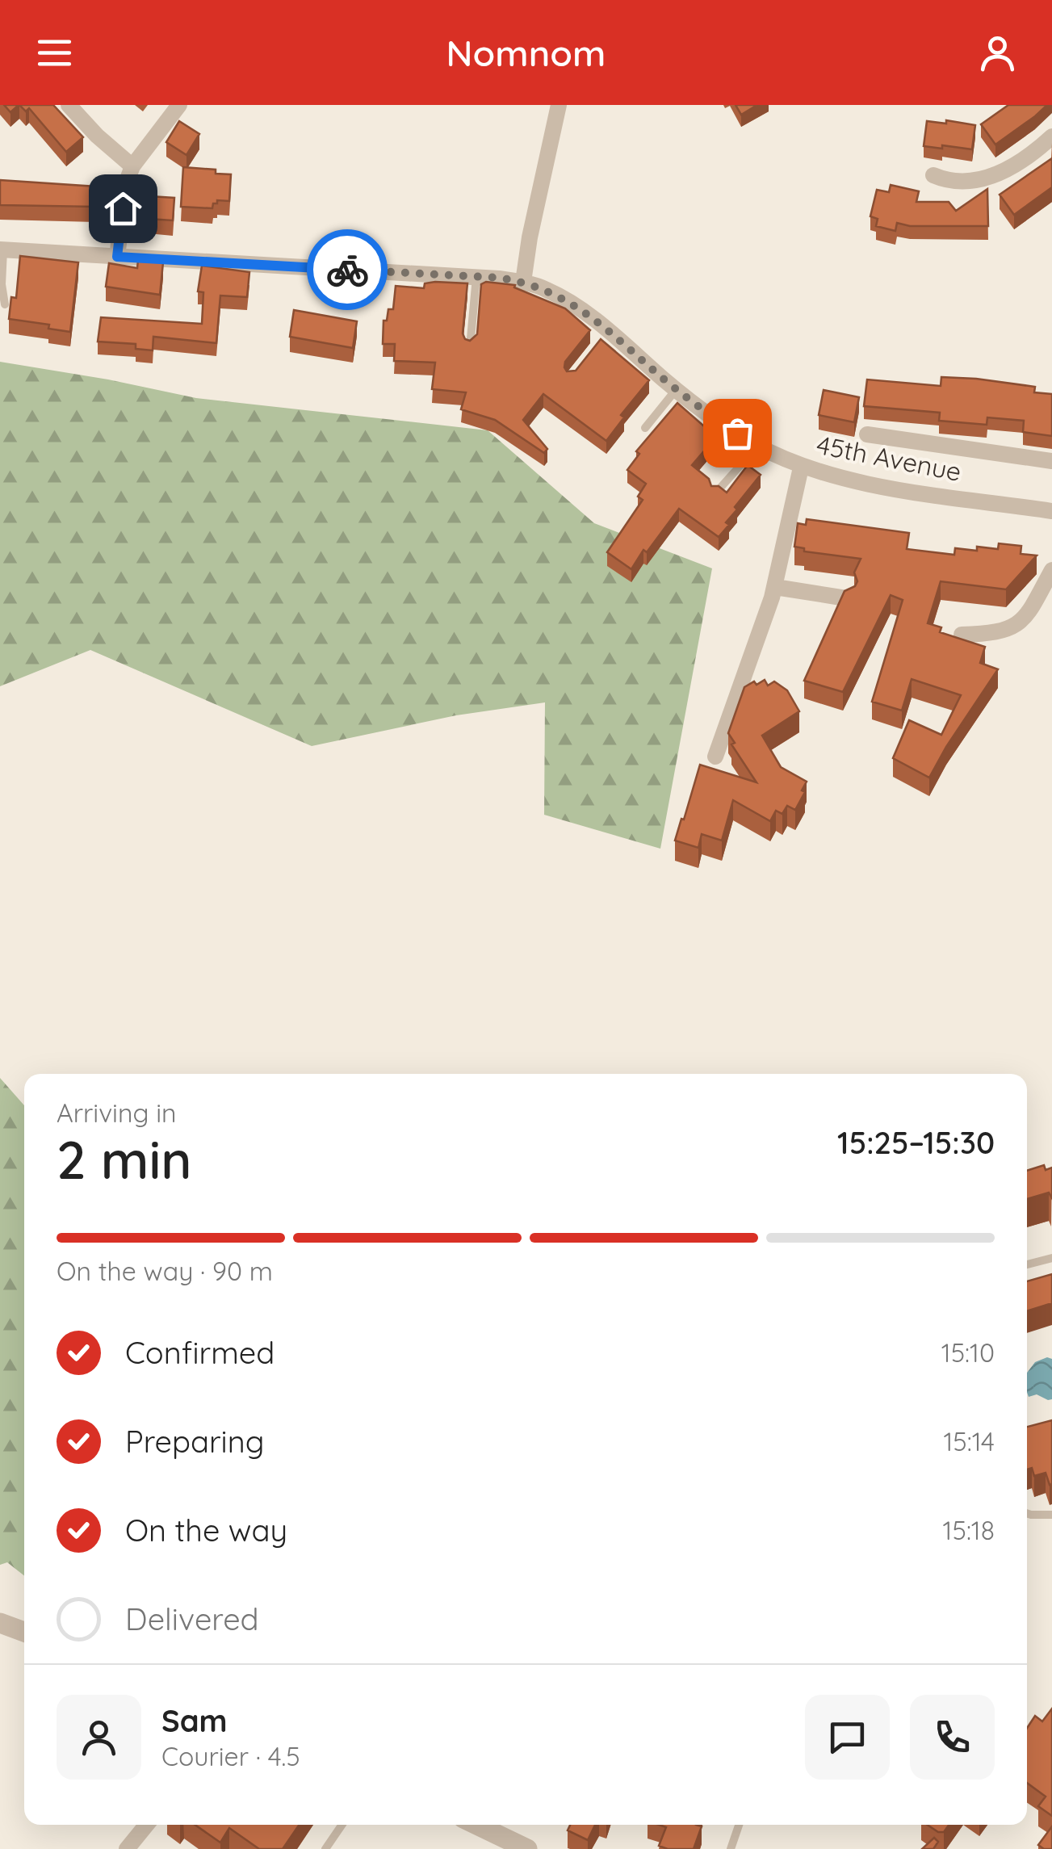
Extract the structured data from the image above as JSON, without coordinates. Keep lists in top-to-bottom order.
{
  "streets": {
    "street": ["45th Avenue"]
  },
  "page": {
    "header": "Nomnom",
    "heading": ["2 min", "Arriving in", "15:25–15:30"],
    "panel": ["Sam", "Courier · 4.5"],
    "bar": "On the way · 90 m",
    "list": [
      ["Confirmed", "15:10"],
      ["Preparing", "15:14"],
      ["On the way", "15:18"],
      "Delivered"
    ]
  }
}
